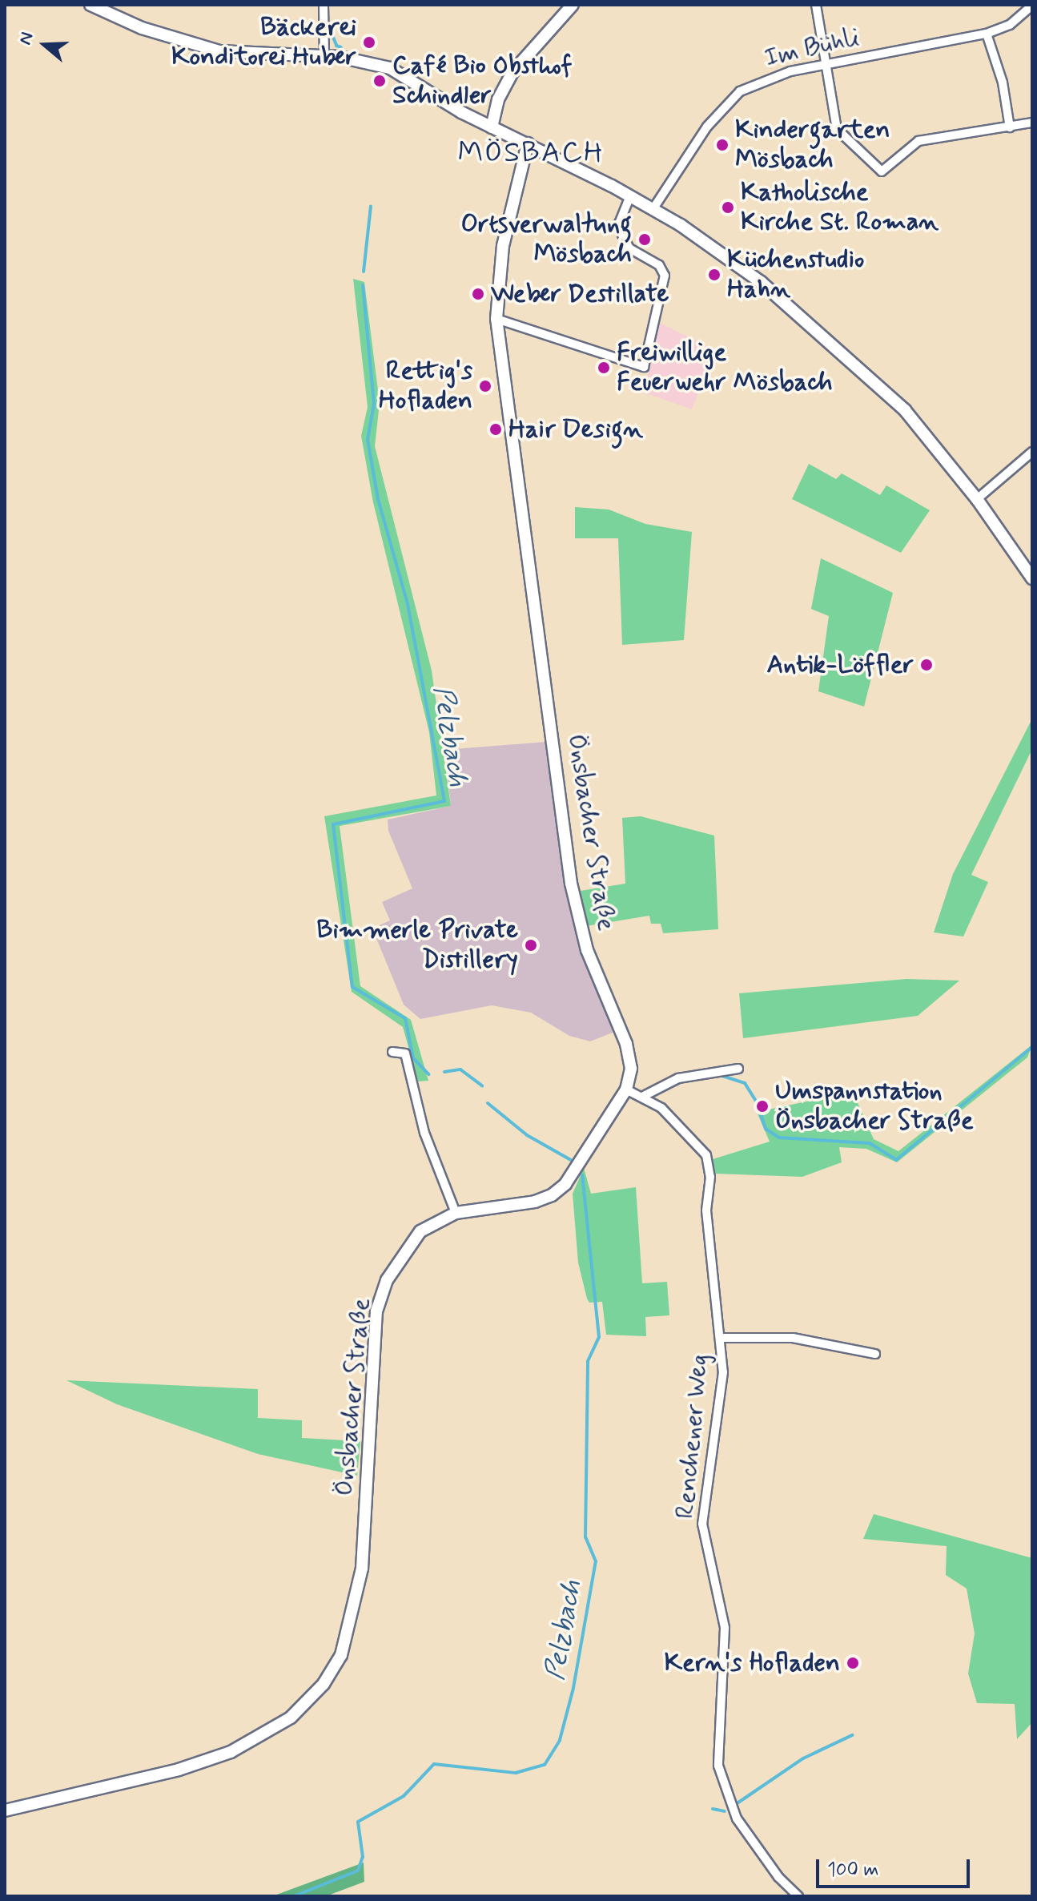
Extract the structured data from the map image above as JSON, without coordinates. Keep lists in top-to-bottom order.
{
  "streets": {
    "street": ["Im Bühli", "Önsbacher Straße", "Renchener Weg"]
  },
  "crossings": [
    ["Önsbacher Straße", "Renchener Weg"]
  ],
  "districts": ["MÖSBACH"],
  "water": ["Pelzbach"],
  "places": [
    "Bäckerei Konditorei Huber",
    "Café Bio Obsthof Schindler",
    "Kindergarten Mösbach",
    "Katholische Kirche St. Roman",
    "Ortsverwaltung Mösbach",
    "Küchenstudio Hahn",
    "Weber Destillate",
    "Freiwillige Feuerwehr Mösbach",
    "Rettig's Hofladen",
    "Hair Design",
    "Antik-Löffler",
    "Bimmerle Private Distillery",
    "Umspannstation Önsbacher Straße",
    "Kern's Hofladen"
  ],
  "scale_bar": "100 m",
  "north": "left"
}
